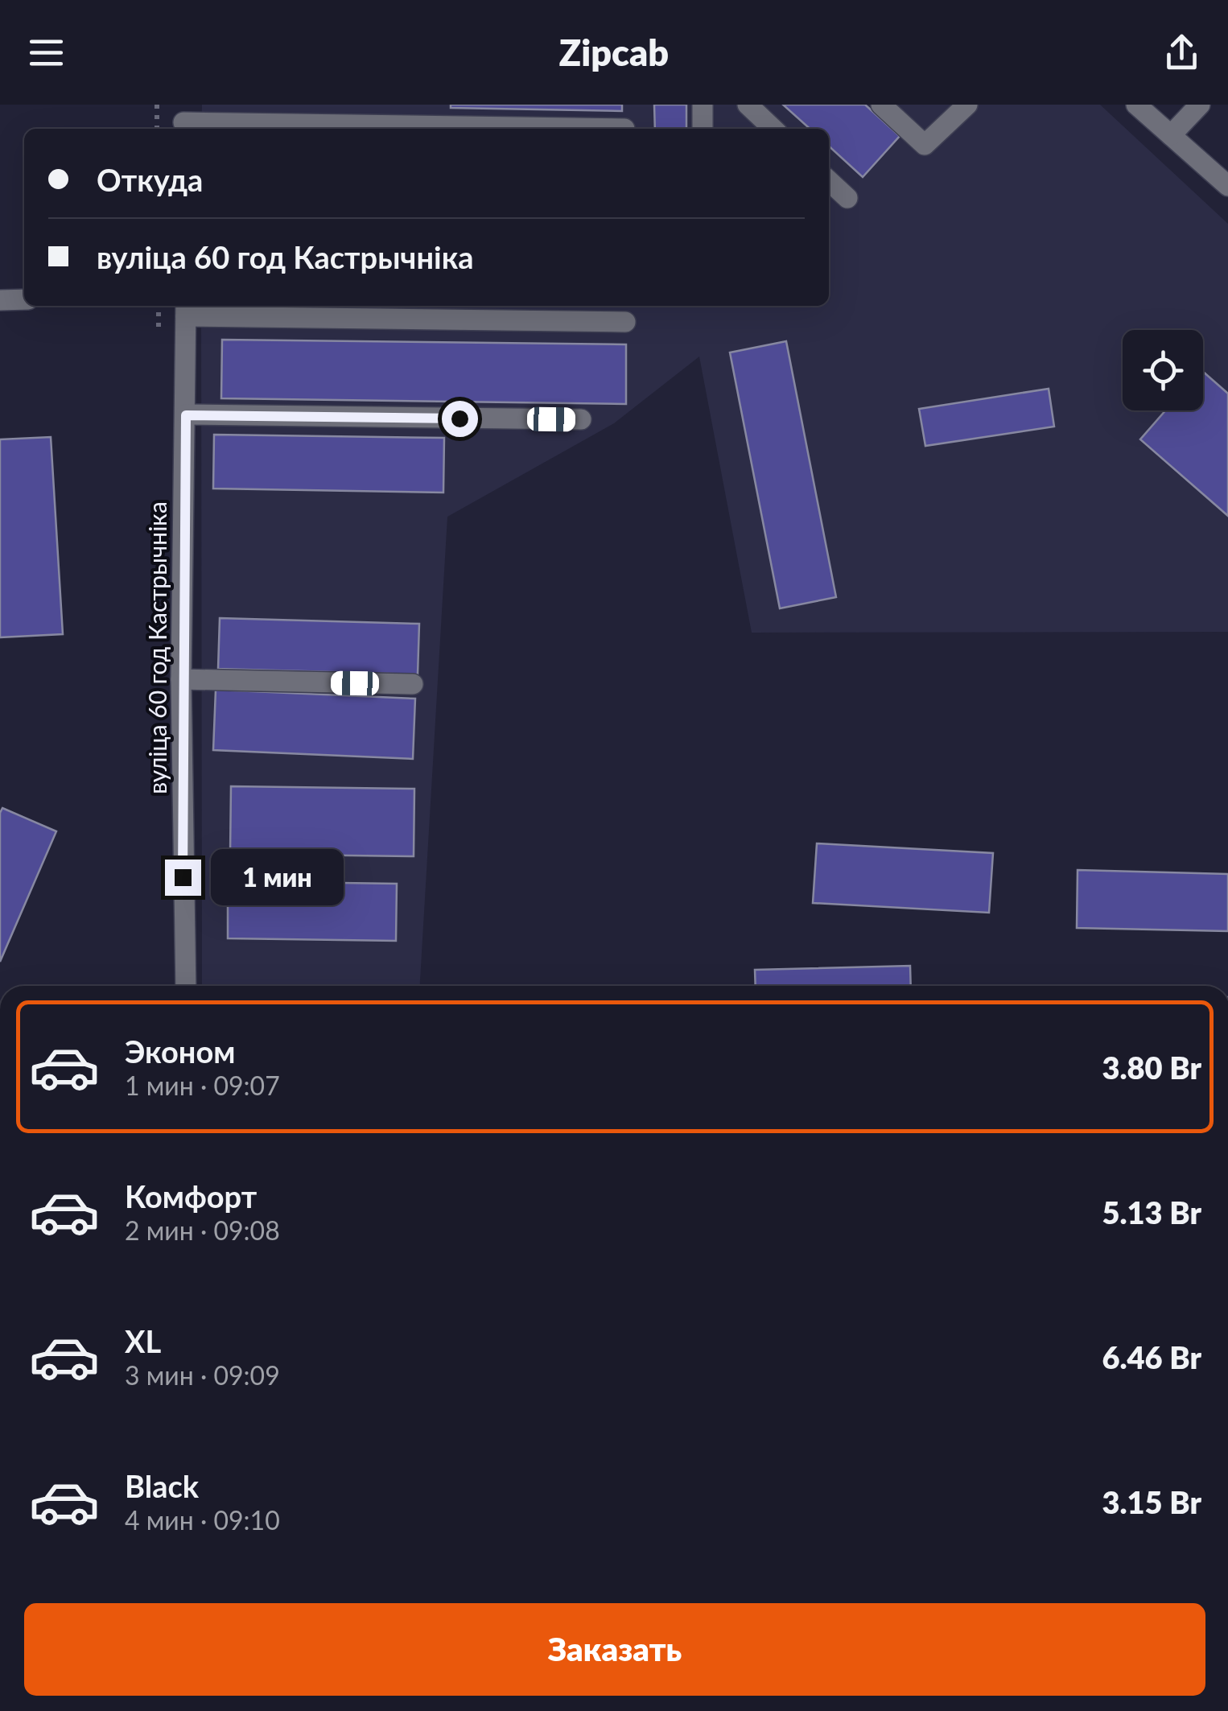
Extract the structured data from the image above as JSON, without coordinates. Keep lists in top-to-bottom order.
{
  "streets": {
    "street": ["вуліца 60 год Кастрычніка"]
  },
  "page": {
    "header": "Zipcab",
    "banner": ["Откуда", "вуліца 60 год Кастрычніка"],
    "bubble": "1 мин",
    "list": [
      {
        "name": "Эконом",
        "note": "1 мин · 09:07",
        "value": "3.80 Br"
      },
      {
        "name": "Комфорт",
        "note": "2 мин · 09:08",
        "value": "5.13 Br"
      },
      {
        "name": "XL",
        "note": "3 мин · 09:09",
        "value": "6.46 Br"
      },
      {
        "name": "Black",
        "note": "4 мин · 09:10",
        "value": "3.15 Br"
      }
    ],
    "buttons": "Заказать"
  }
}
